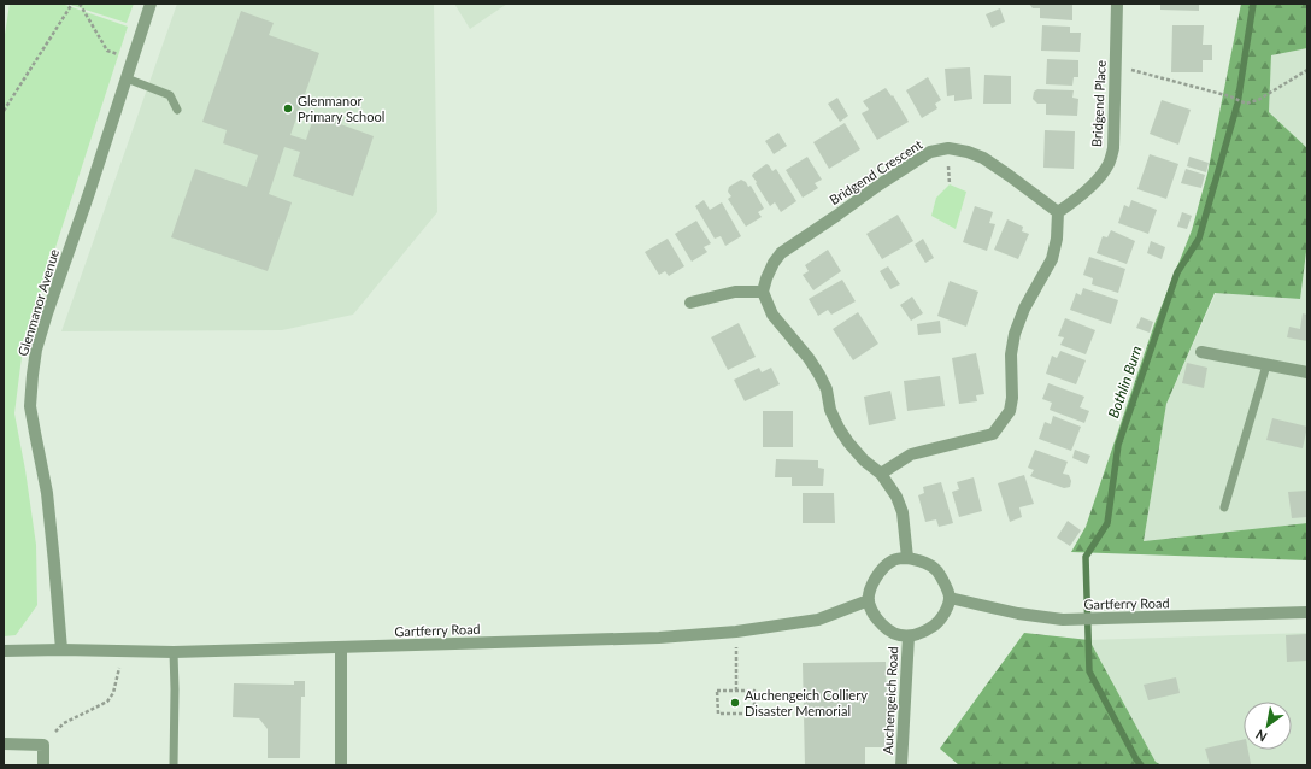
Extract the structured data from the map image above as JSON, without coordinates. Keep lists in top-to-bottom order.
{
  "streets": {
    "street": [
      "Bridgend Place",
      "Bridgend Crescent",
      "Glenmanor Avenue",
      "Gartferry Road",
      "Auchengeich Road"
    ]
  },
  "crossings": [
    ["Bridgend Place", "Bridgend Crescent"],
    ["Glenmanor Avenue", "Gartferry Road"],
    ["Gartferry Road", "Auchengeich Road"]
  ],
  "water": ["Bothlin Burn"],
  "places": ["Glenmanor Primary School", "Auchengeich Colliery Disaster Memorial"],
  "north": "bottom left"
}
